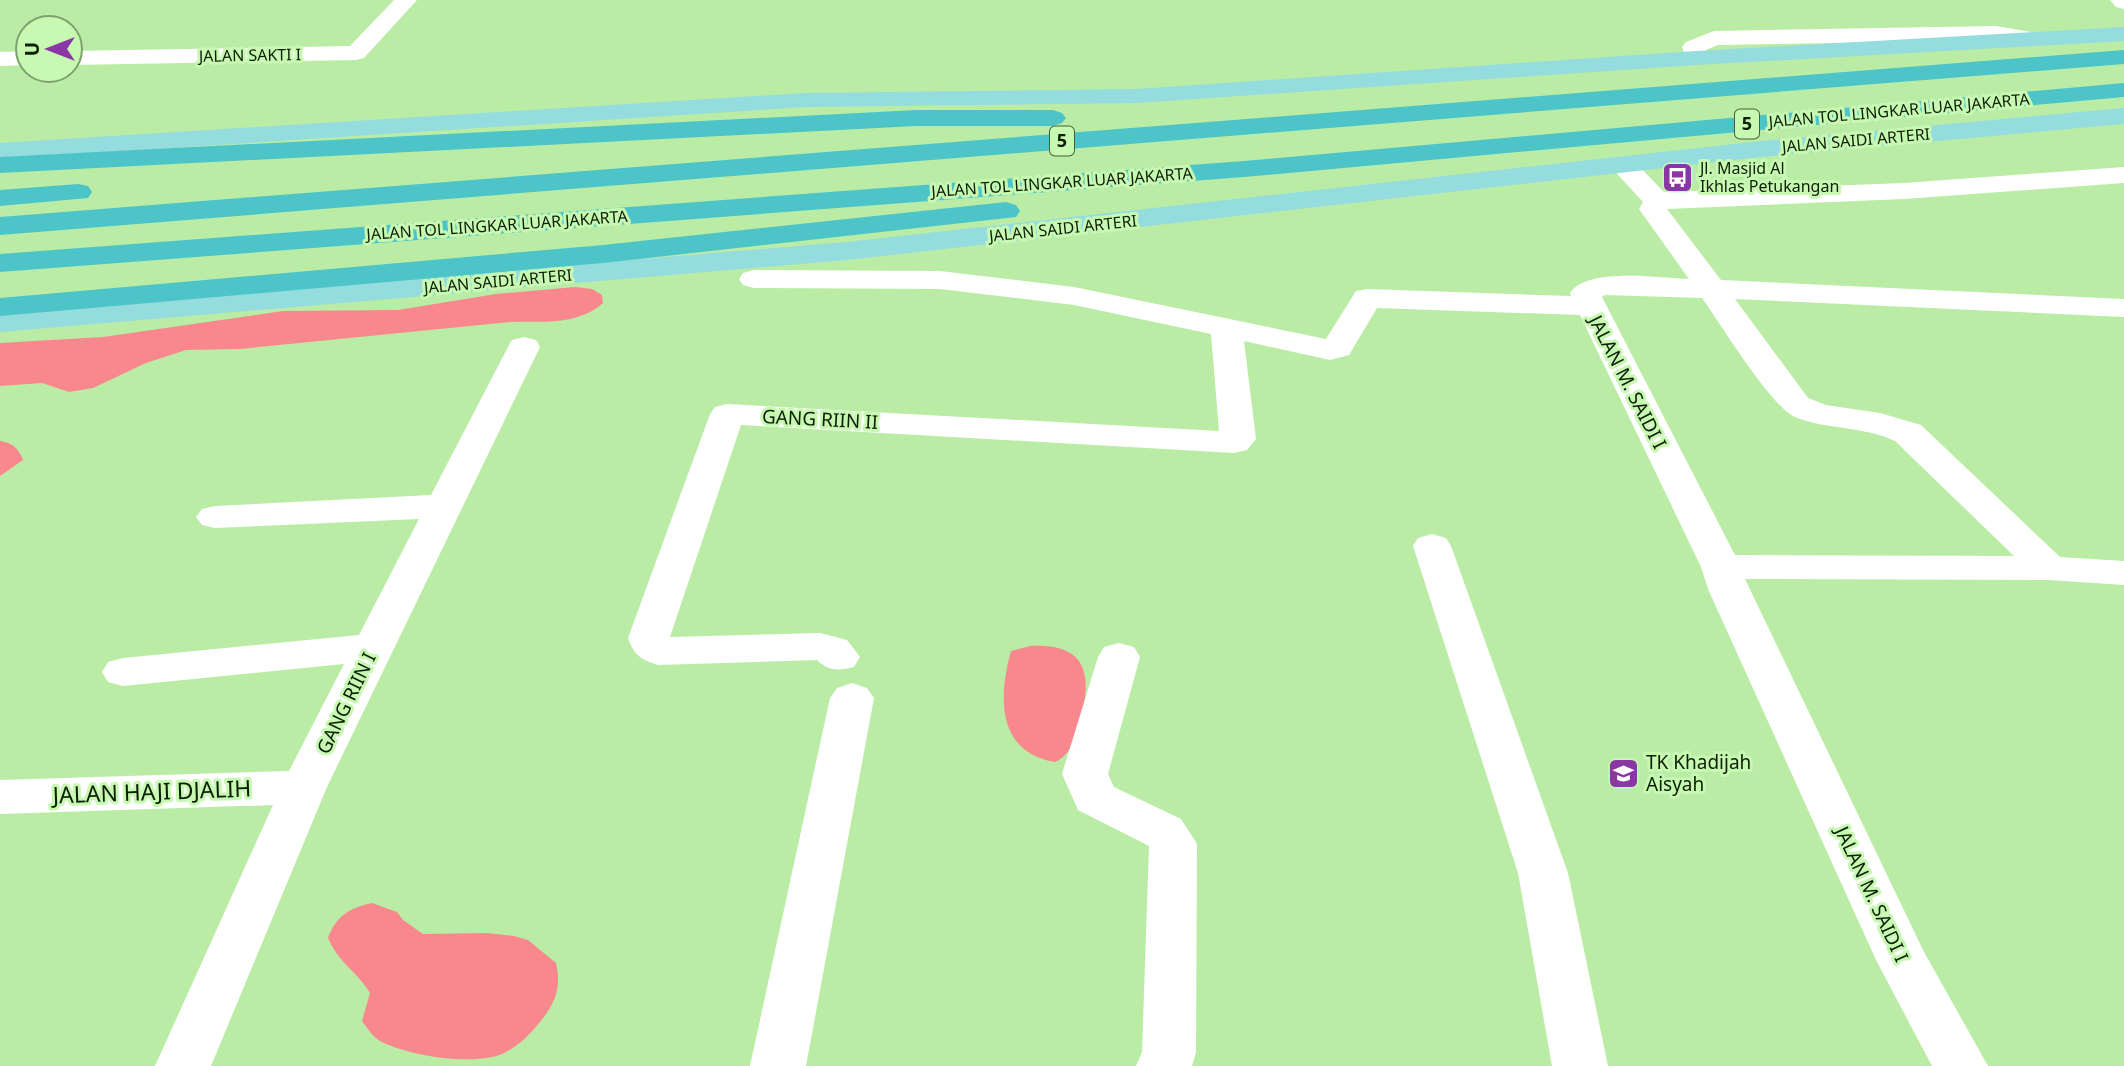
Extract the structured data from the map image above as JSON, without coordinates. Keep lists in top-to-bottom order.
{
  "streets": {
    "highway": ["JALAN TOL LINGKAR LUAR JAKARTA", "5"],
    "main road": ["JALAN SAIDI ARTERI"],
    "street": [
      "JALAN SAKTI I",
      "JALAN M. SAIDI I",
      "GANG RIIN II",
      "GANG RIIN I",
      "JALAN HAJI DJALIH"
    ]
  },
  "crossings": [
    ["GANG RIIN I", "JALAN HAJI DJALIH"]
  ],
  "places": {
    "bus stop": ["Jl. Masjid Al Ikhlas Petukangan"],
    "school or university": ["TK Khadijah Aisyah"]
  },
  "north": "left"
}
